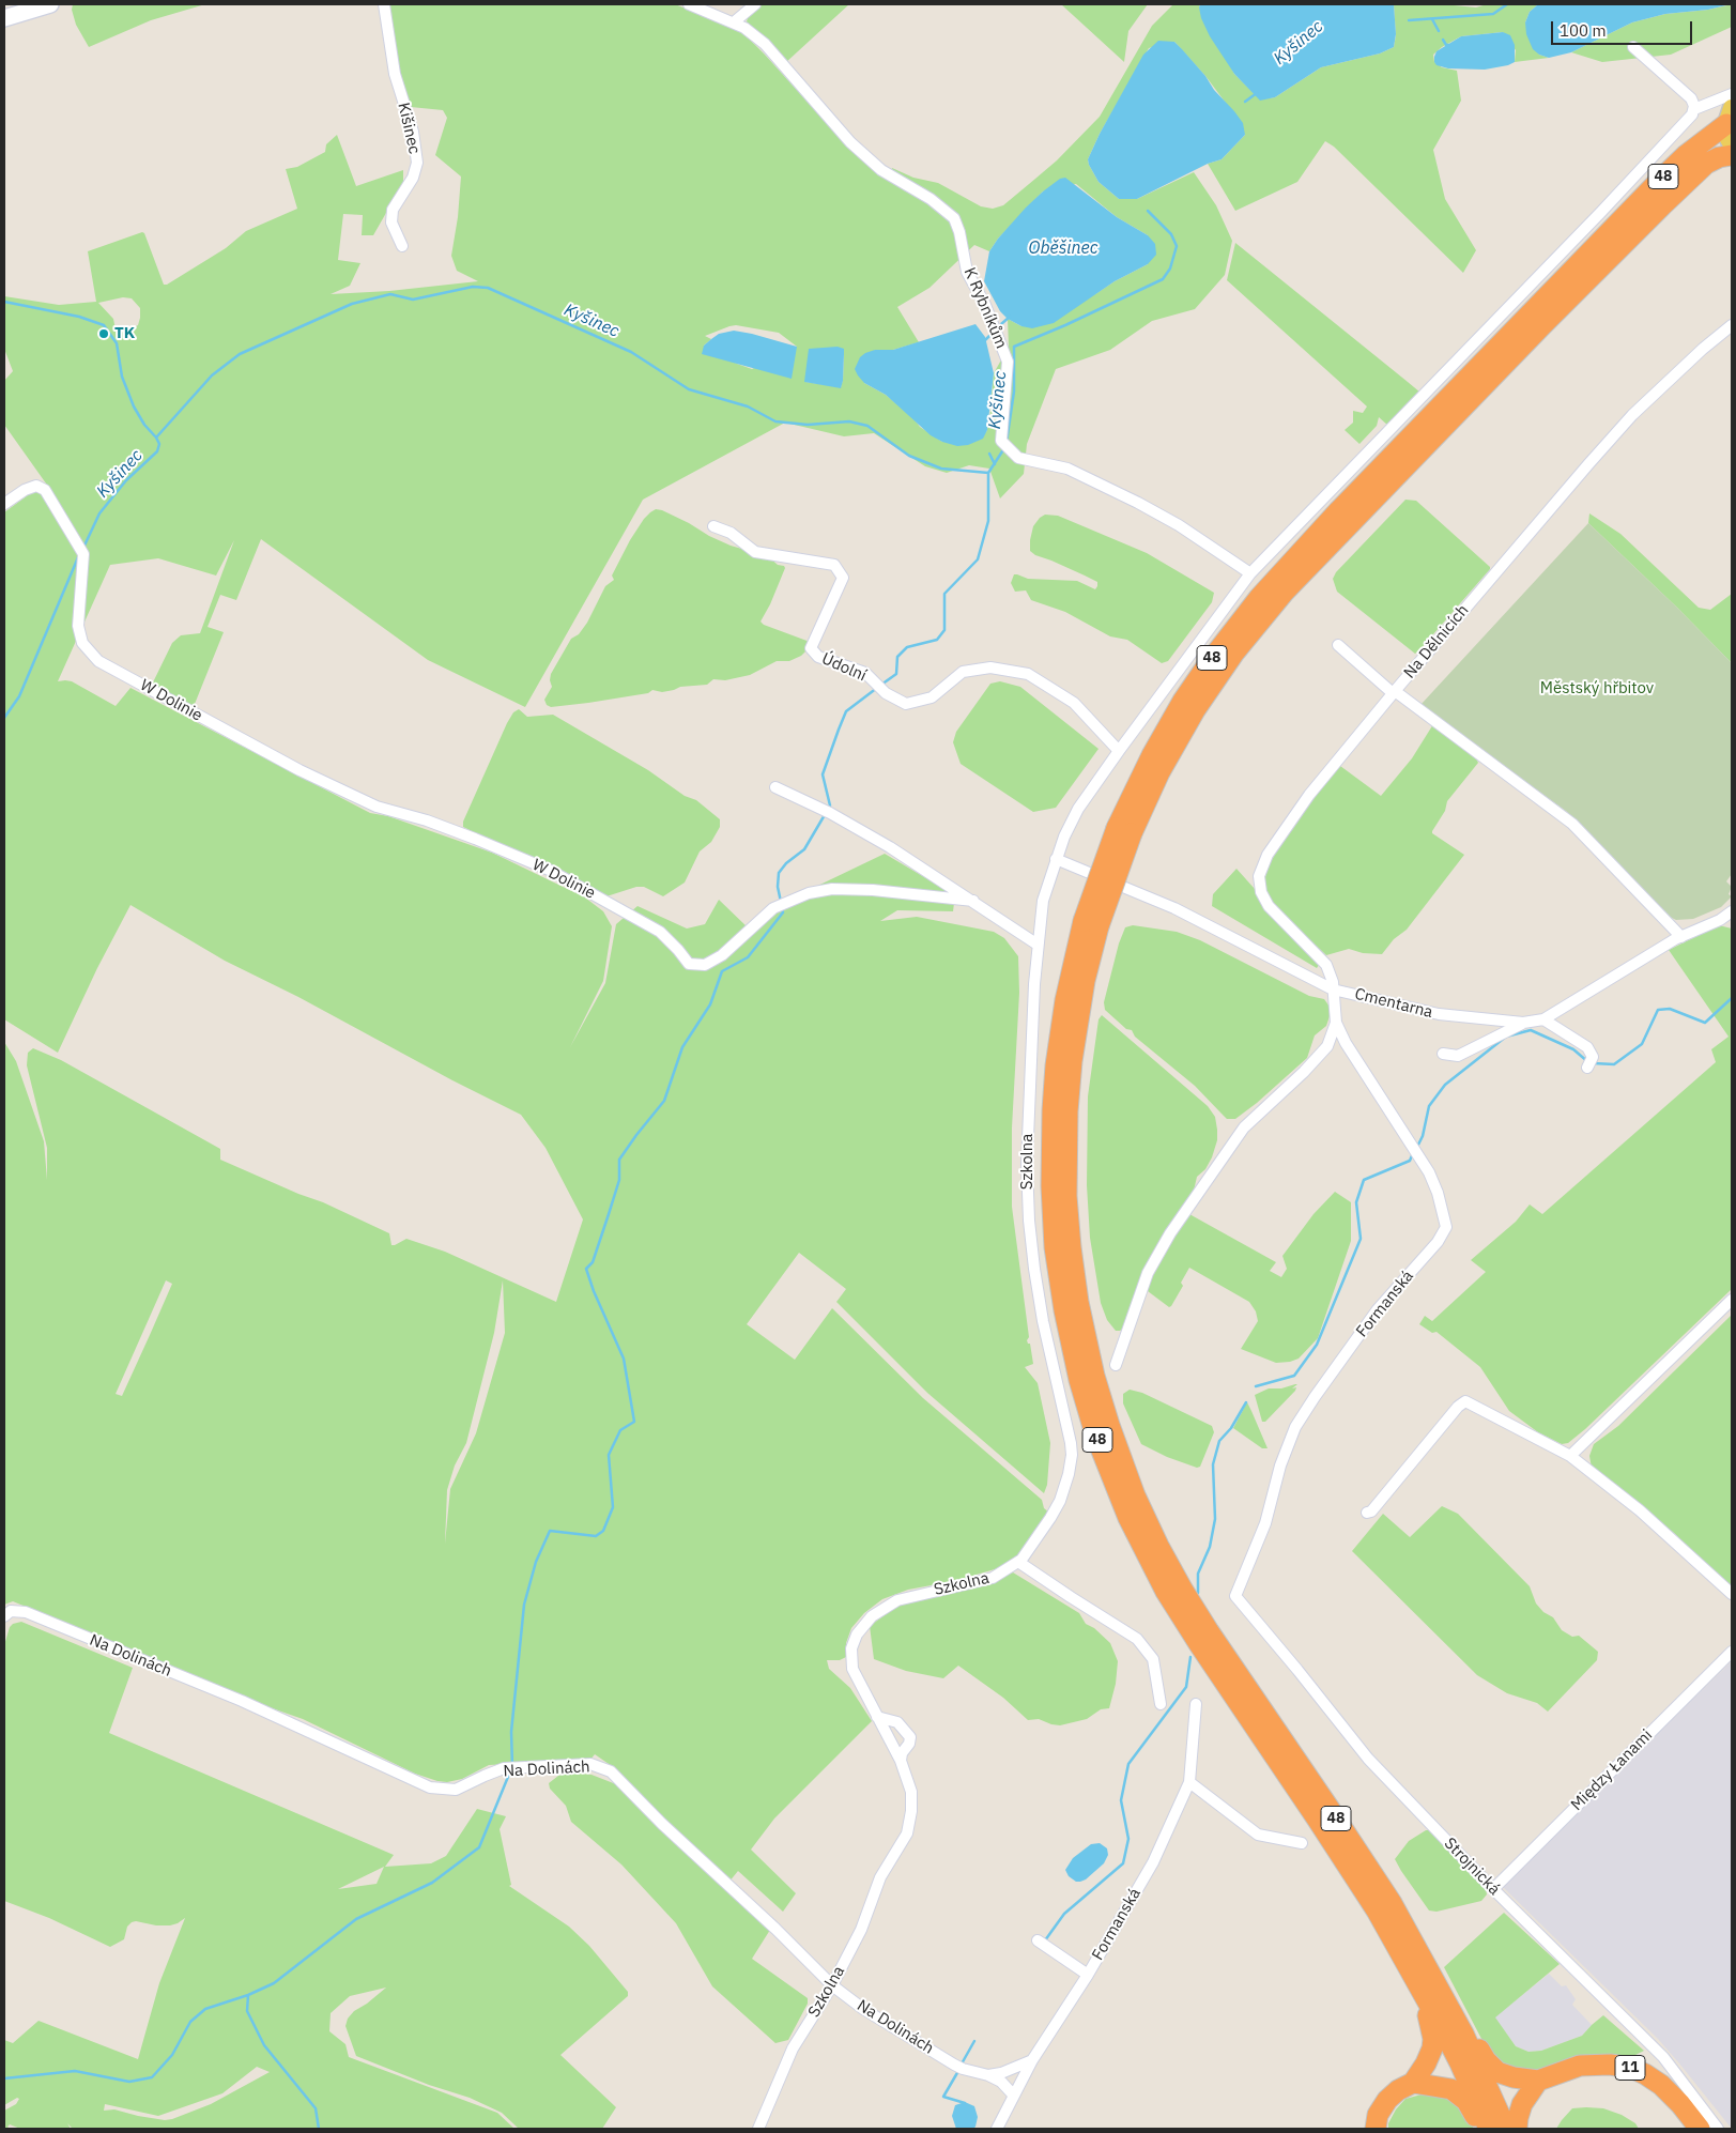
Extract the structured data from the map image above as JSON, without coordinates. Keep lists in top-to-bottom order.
{
  "streets": {
    "highway": ["48", "11"],
    "street": [
      "Kišinec",
      "K Rybníkům",
      "Na Dělnicích",
      "Údolní",
      "W Dolinie",
      "Cmentarna",
      "Szkolna",
      "Formanská",
      "Na Dolinách",
      "Między Łanami",
      "Strojnická"
    ]
  },
  "crossings": [
    ["K Rybníkům", "Szkolna"],
    ["Na Dělnicích", "Cmentarna"],
    ["Údolní", "Szkolna"],
    ["Cmentarna", "Szkolna"],
    ["Szkolna", "Na Dolinách"],
    ["Formanská", "Na Dolinách"],
    ["Formanská", "Strojnická"],
    ["Między Łanami", "Strojnická"]
  ],
  "water": ["Kyšinec", "Oběšinec"],
  "parks": ["Městský hřbitov"],
  "places": ["TK"],
  "scale_bar": "100 m"
}
